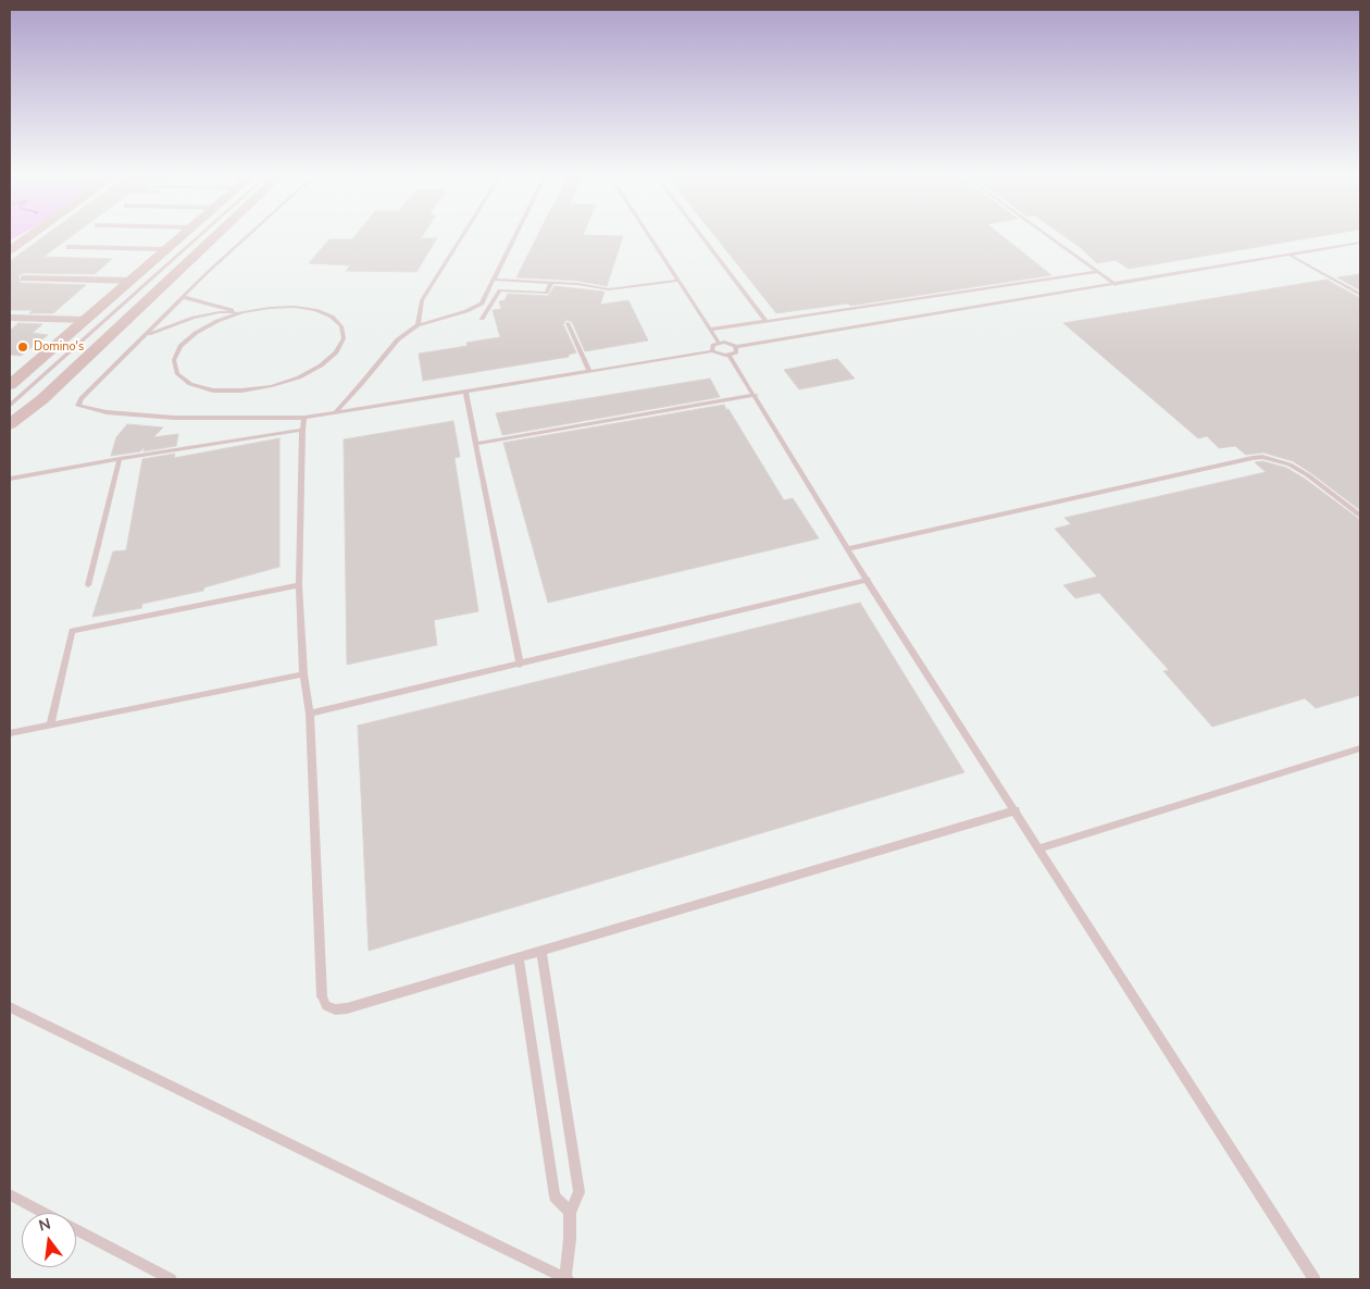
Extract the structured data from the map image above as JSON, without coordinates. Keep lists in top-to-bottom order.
{
  "places": ["Domino's"],
  "north": "top"
}
